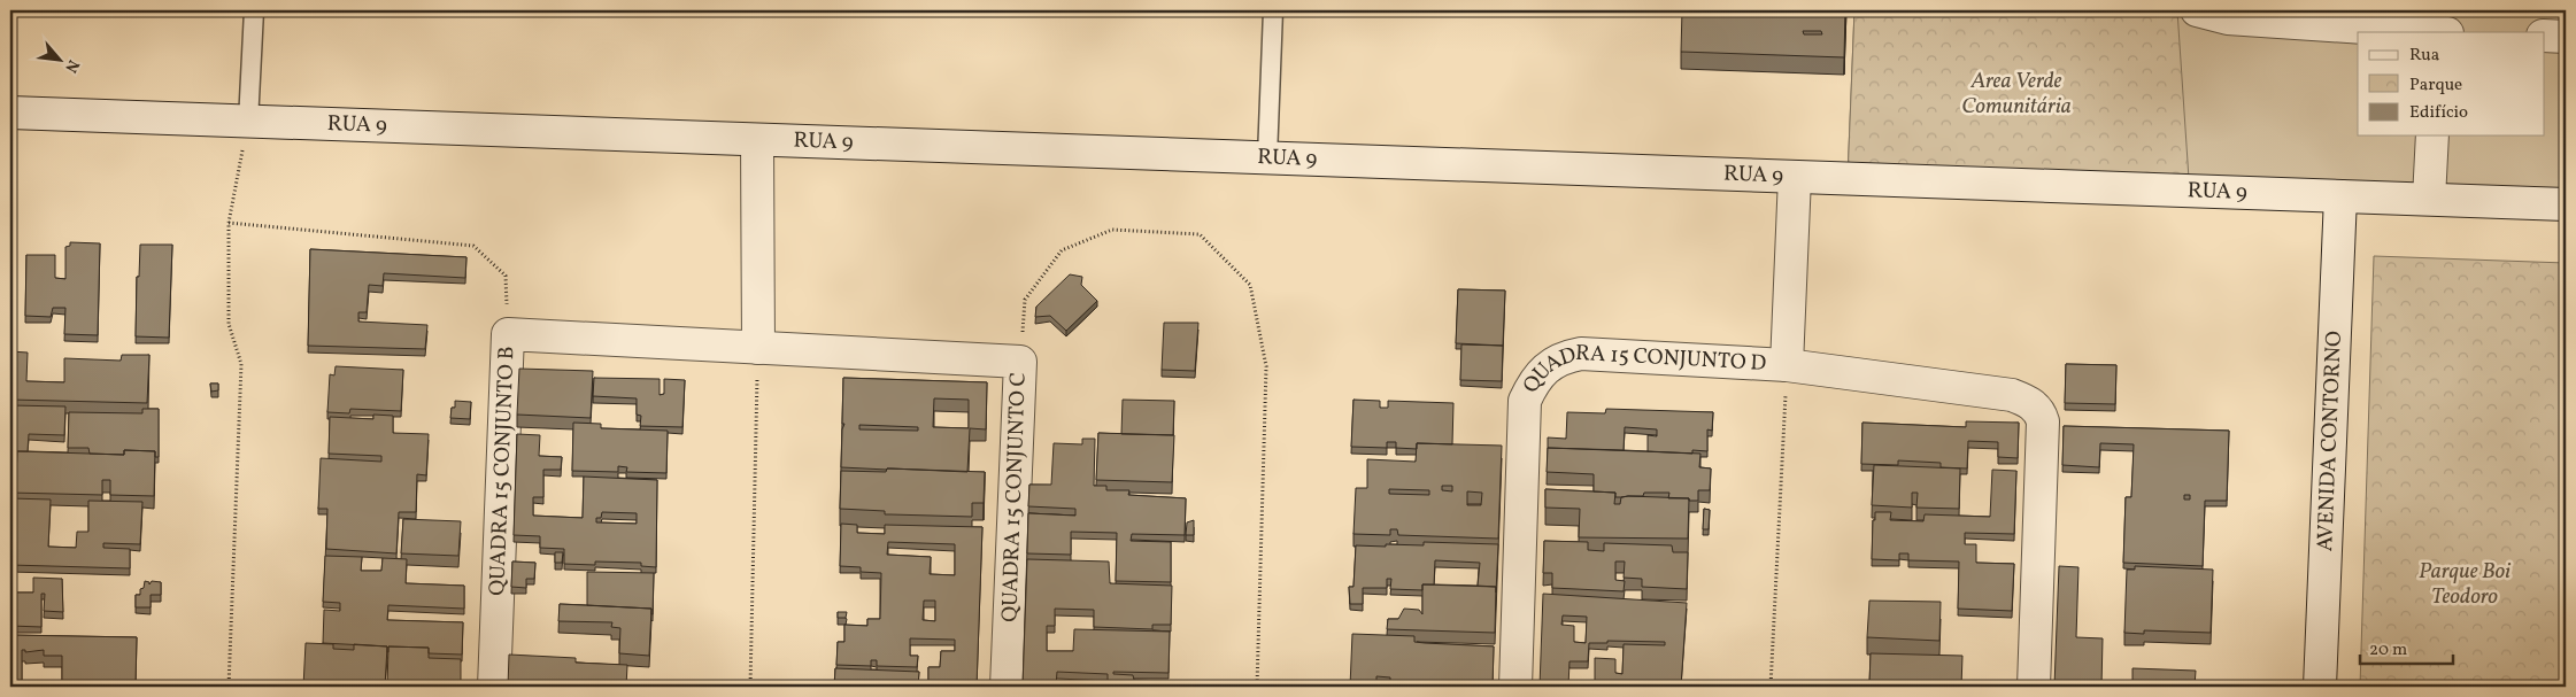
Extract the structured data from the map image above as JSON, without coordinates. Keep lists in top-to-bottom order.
{
  "streets": {
    "street": [
      "RUA 9",
      "QUADRA 15 CONJUNTO D",
      "AVENIDA CONTORNO",
      "QUADRA 15 CONJUNTO B",
      "QUADRA 15 CONJUNTO C"
    ]
  },
  "crossings": [
    ["RUA 9", "AVENIDA CONTORNO"],
    ["QUADRA 15 CONJUNTO B", "QUADRA 15 CONJUNTO C"]
  ],
  "parks": ["Area Verde Comunitária", "Parque Boi Teodoro"],
  "legend": ["Rua", "Parque", "Edifício"],
  "scale_bar": "20 m",
  "north": "bottom right"
}
